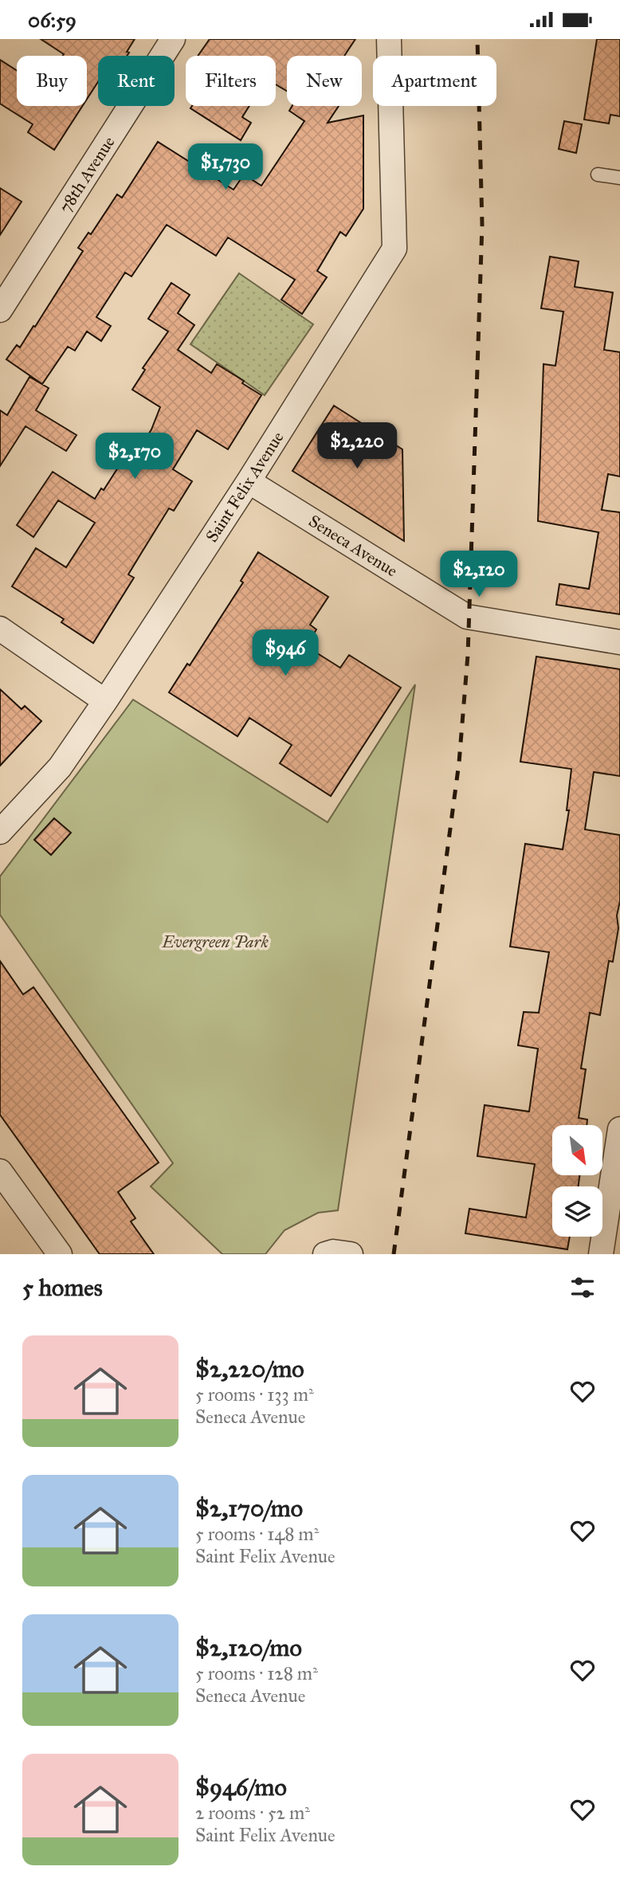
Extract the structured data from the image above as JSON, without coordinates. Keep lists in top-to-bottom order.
{
  "streets": {
    "street": ["78th Avenue", "Saint Felix Avenue", "Seneca Avenue"]
  },
  "crossings": [
    ["Saint Felix Avenue", "Seneca Avenue"]
  ],
  "parks": ["Evergreen Park"],
  "north": "bottom right",
  "page": {
    "status": "06:59",
    "chip": [
      "Buy",
      "Rent",
      "Filters",
      "New",
      "Apartment"
    ],
    "price": [
      "$1,730",
      "$2,220",
      "$2,170",
      "$2,120",
      "$946"
    ],
    "heading": "5 homes",
    "list": [
      {
        "name": "$2,220/mo",
        "note": "5 rooms · 133 m² · Seneca Avenue"
      },
      {
        "name": "$2,170/mo",
        "note": "5 rooms · 148 m² · Saint Felix Avenue"
      },
      {
        "name": "$2,120/mo",
        "note": "5 rooms · 128 m² · Seneca Avenue"
      },
      {
        "name": "$946/mo",
        "note": "2 rooms · 52 m² · Saint Felix Avenue"
      }
    ]
  }
}
